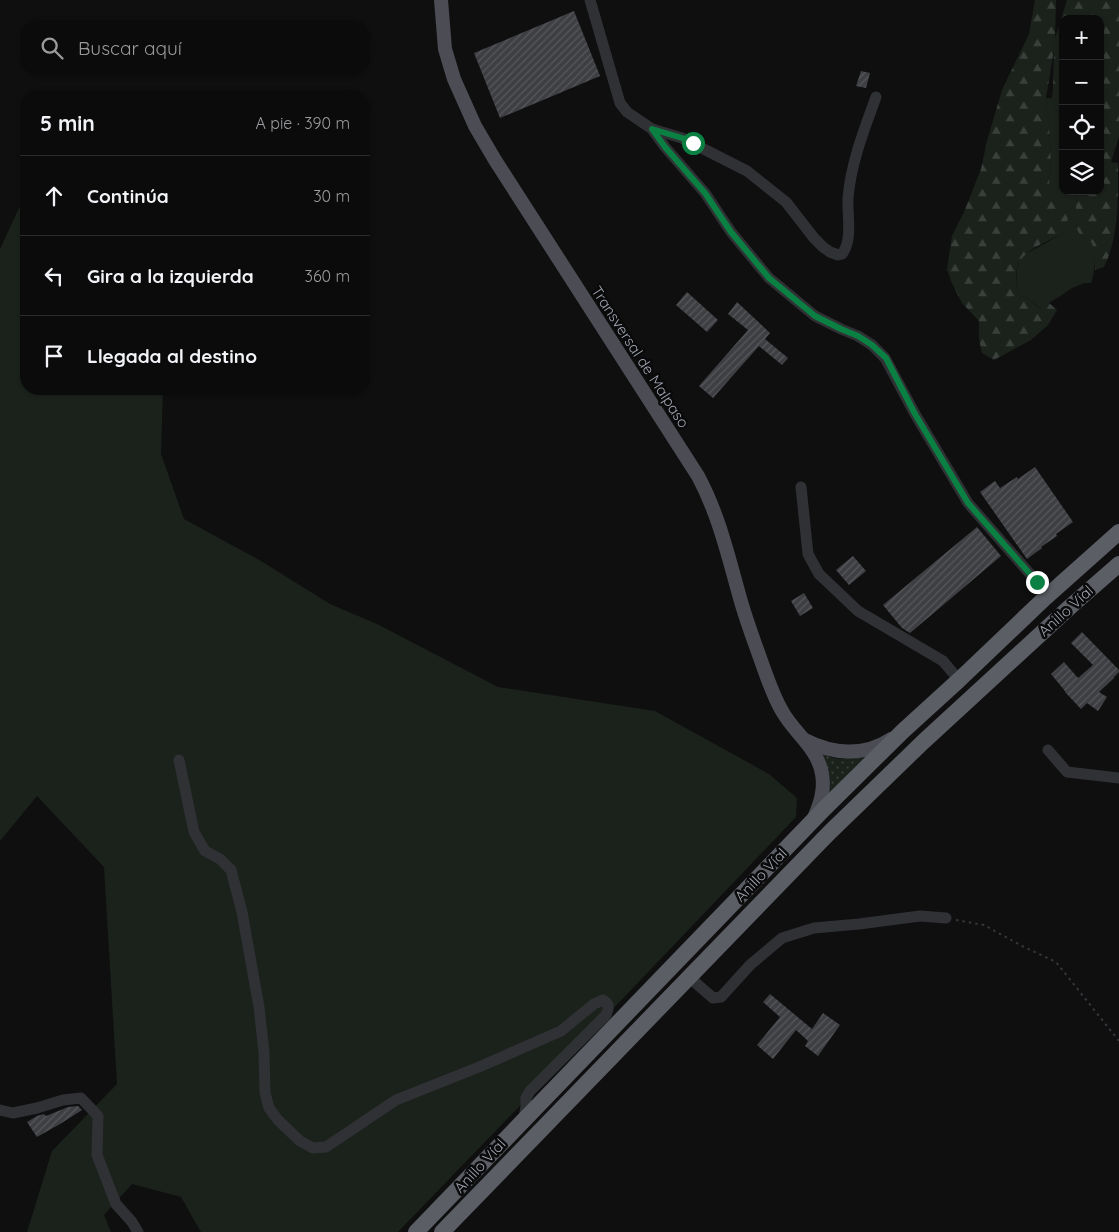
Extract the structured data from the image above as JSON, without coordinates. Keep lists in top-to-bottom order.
{
  "streets": {
    "highway": ["Anillo Víal"],
    "main road": ["Transversal de Malpaso"]
  },
  "crossings": [
    ["Transversal de Malpaso", "Anillo Víal"]
  ],
  "page": {
    "map_buttons": ["+", "−"],
    "search": "Buscar aquí",
    "heading": ["5 min", "A pie · 390 m"],
    "list": [
      ["Continúa", "30 m"],
      ["Gira a la izquierda", "360 m"],
      "Llegada al destino"
    ]
  }
}
